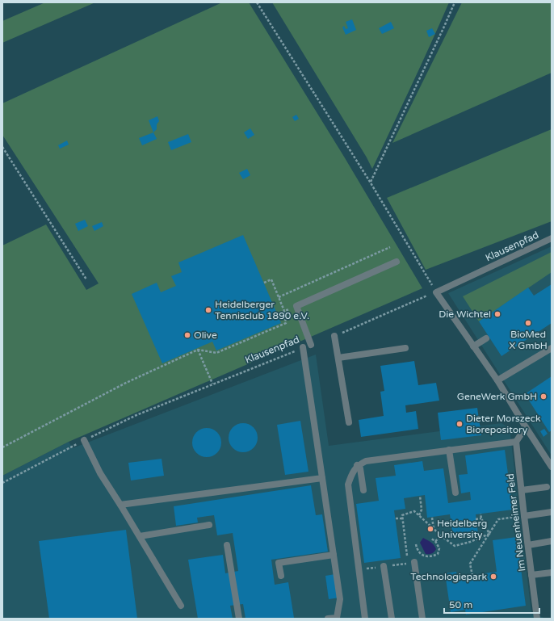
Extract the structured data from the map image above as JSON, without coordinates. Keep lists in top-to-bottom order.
{
  "streets": {
    "street": ["Klausenpfad", "Im Neuenheimer Feld"]
  },
  "places": [
    "Heidelberger Tennisclub 1890 e.V.",
    "Die Wichtel",
    "BioMed X GmbH",
    "Olive",
    "GeneWerk GmbH",
    "Dieter Morszeck Biorepository",
    "Heidelberg University",
    "Technologiepark"
  ],
  "scale_bar": "50 m"
}
